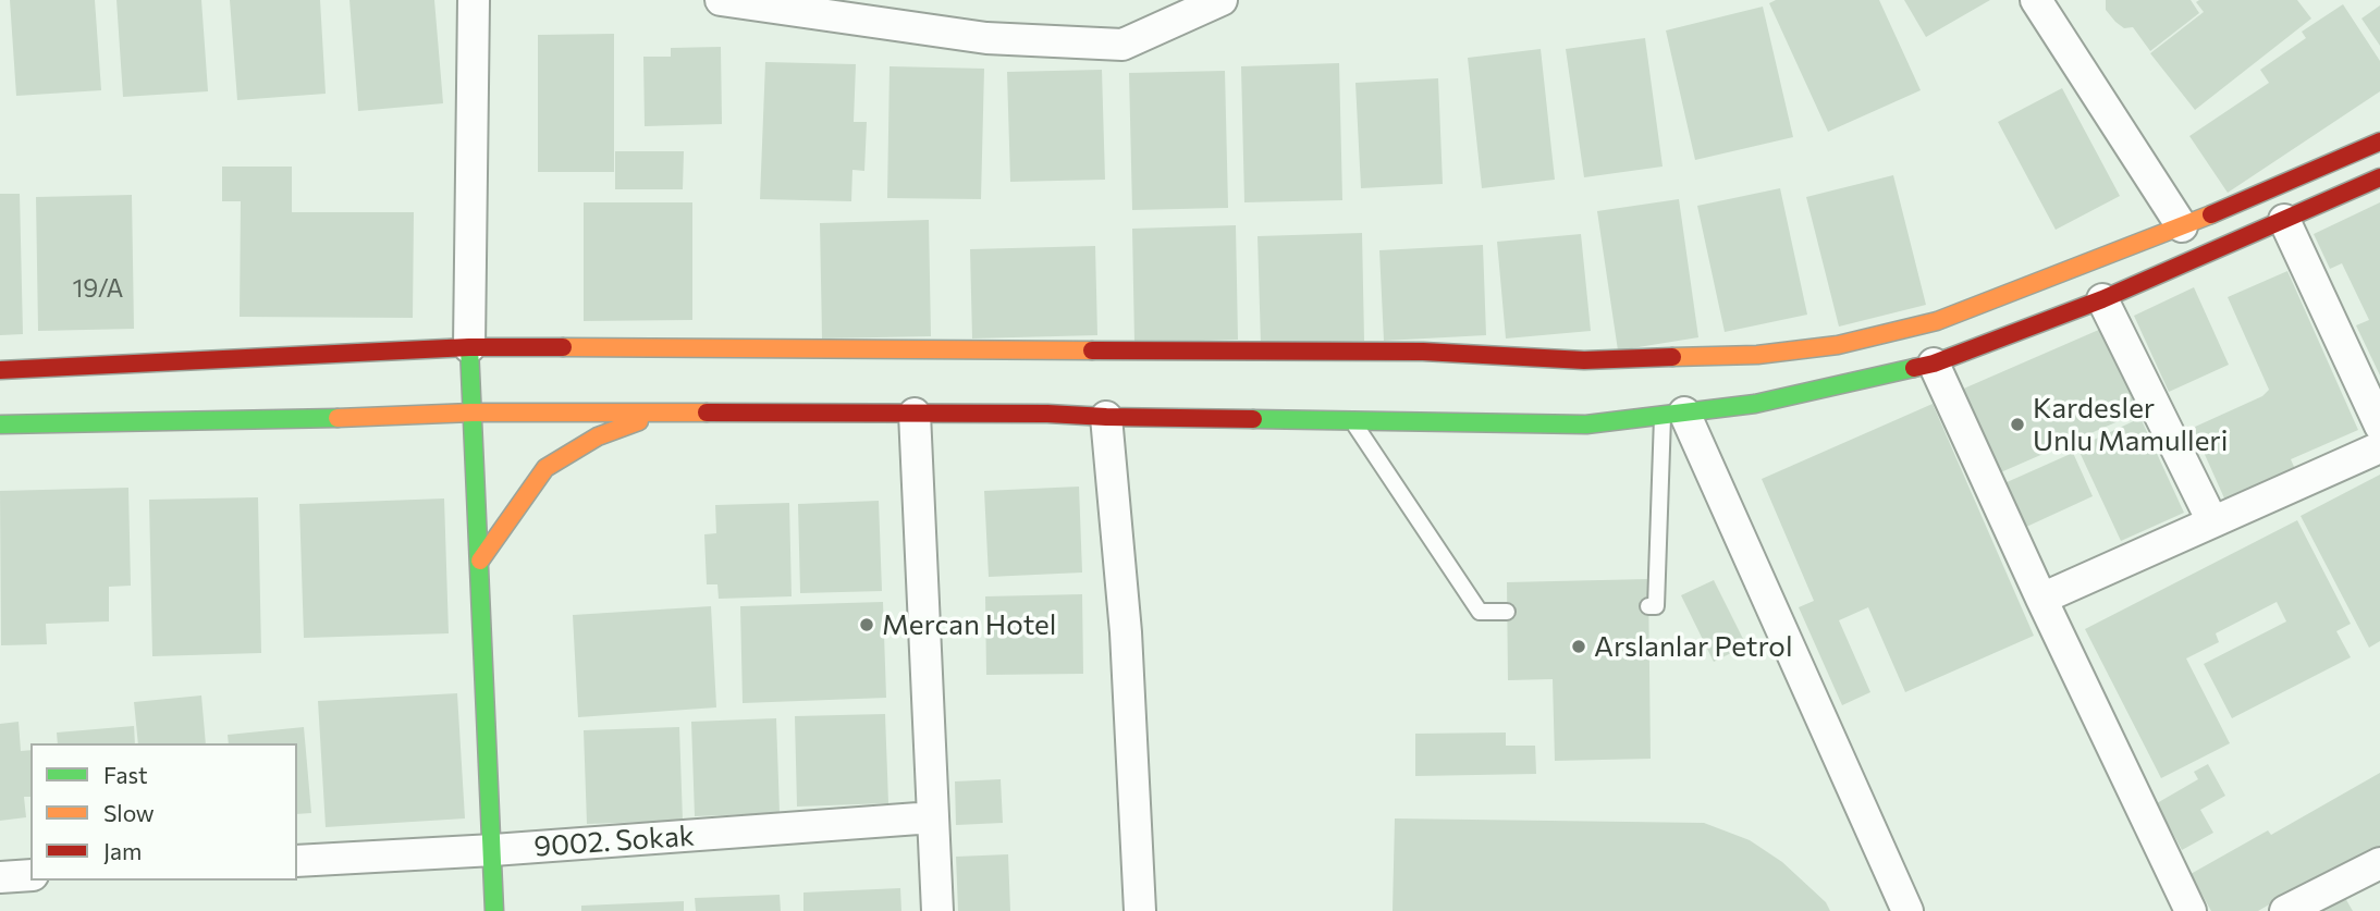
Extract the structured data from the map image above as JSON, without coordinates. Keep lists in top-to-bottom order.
{
  "streets": {
    "street": ["9002. Sokak"]
  },
  "places": ["Kardesler Unlu Mamulleri", "Mercan Hotel", "Arslanlar Petrol"],
  "house_numbers": ["19/A"],
  "legend": ["Fast", "Slow", "Jam"]
}
